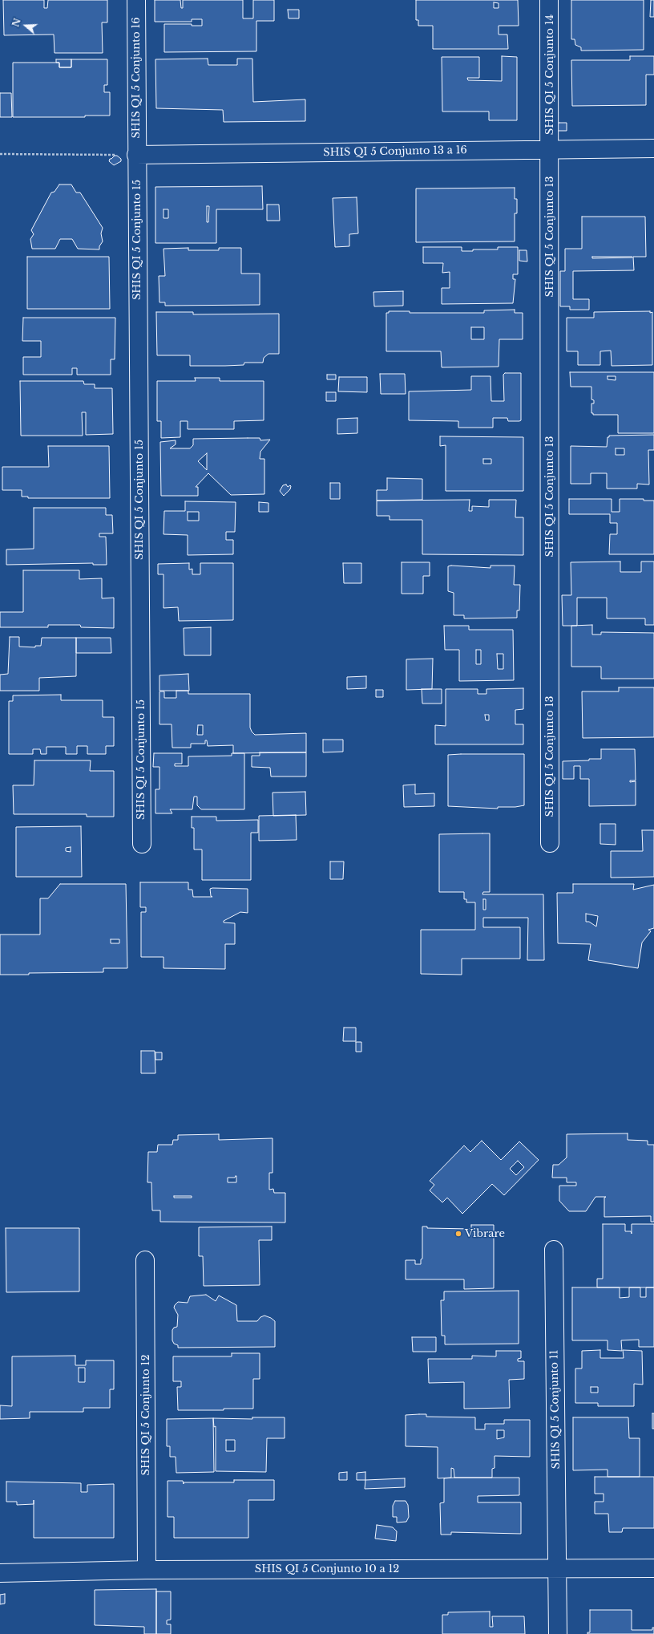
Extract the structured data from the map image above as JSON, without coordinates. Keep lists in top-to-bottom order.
{
  "streets": {
    "street": [
      "SHIS QI 5 Conjunto 14",
      "SHIS QI 5 Conjunto 16",
      "SHIS QI 5 Conjunto 13 a 16",
      "SHIS QI 5 Conjunto 13",
      "SHIS QI 5 Conjunto 15",
      "SHIS QI 5 Conjunto 11",
      "SHIS QI 5 Conjunto 12",
      "SHIS QI 5 Conjunto 10 a 12"
    ]
  },
  "crossings": [
    ["SHIS QI 5 Conjunto 14", "SHIS QI 5 Conjunto 13 a 16"],
    ["SHIS QI 5 Conjunto 14", "SHIS QI 5 Conjunto 13"],
    ["SHIS QI 5 Conjunto 16", "SHIS QI 5 Conjunto 13 a 16"],
    ["SHIS QI 5 Conjunto 16", "SHIS QI 5 Conjunto 15"],
    ["SHIS QI 5 Conjunto 13 a 16", "SHIS QI 5 Conjunto 13"],
    ["SHIS QI 5 Conjunto 13 a 16", "SHIS QI 5 Conjunto 15"],
    ["SHIS QI 5 Conjunto 11", "SHIS QI 5 Conjunto 10 a 12"],
    ["SHIS QI 5 Conjunto 12", "SHIS QI 5 Conjunto 10 a 12"]
  ],
  "places": ["Vibrare"],
  "north": "left"
}
